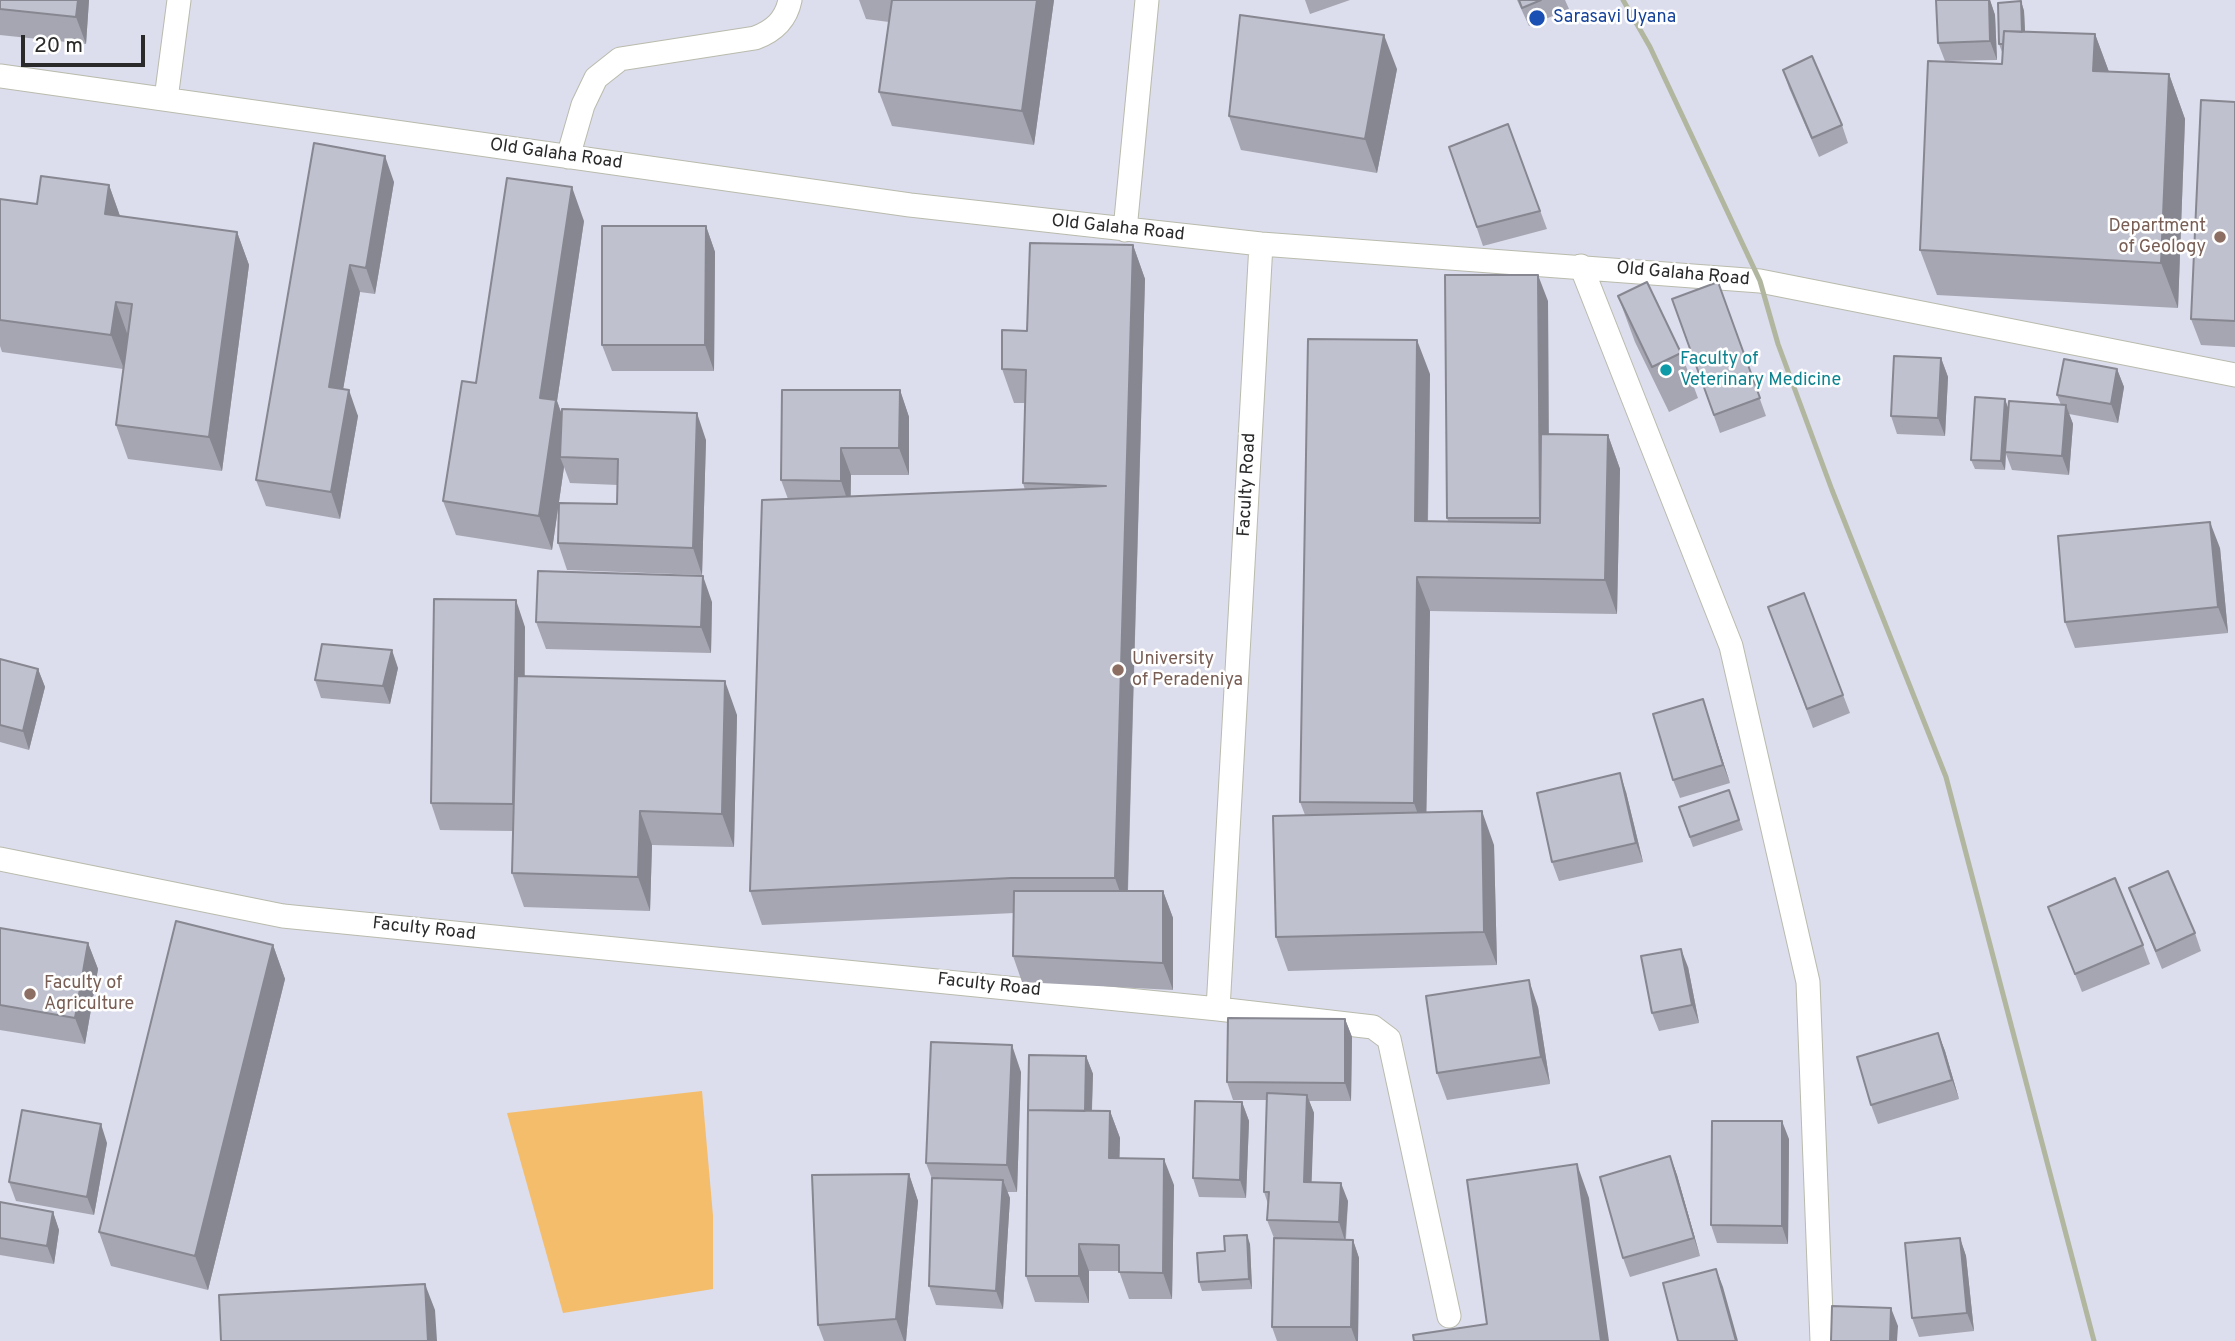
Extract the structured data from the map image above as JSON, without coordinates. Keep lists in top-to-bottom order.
{
  "streets": {
    "lane": ["Old Galaha Road", "Faculty Road"]
  },
  "crossings": [
    ["Old Galaha Road", "Faculty Road"]
  ],
  "places": [
    "Sarasavi Uyana",
    "Department of Geology",
    "Faculty of Veterinary Medicine",
    "University of Peradeniya",
    "Faculty of Agriculture"
  ],
  "scale_bar": "20 m"
}
